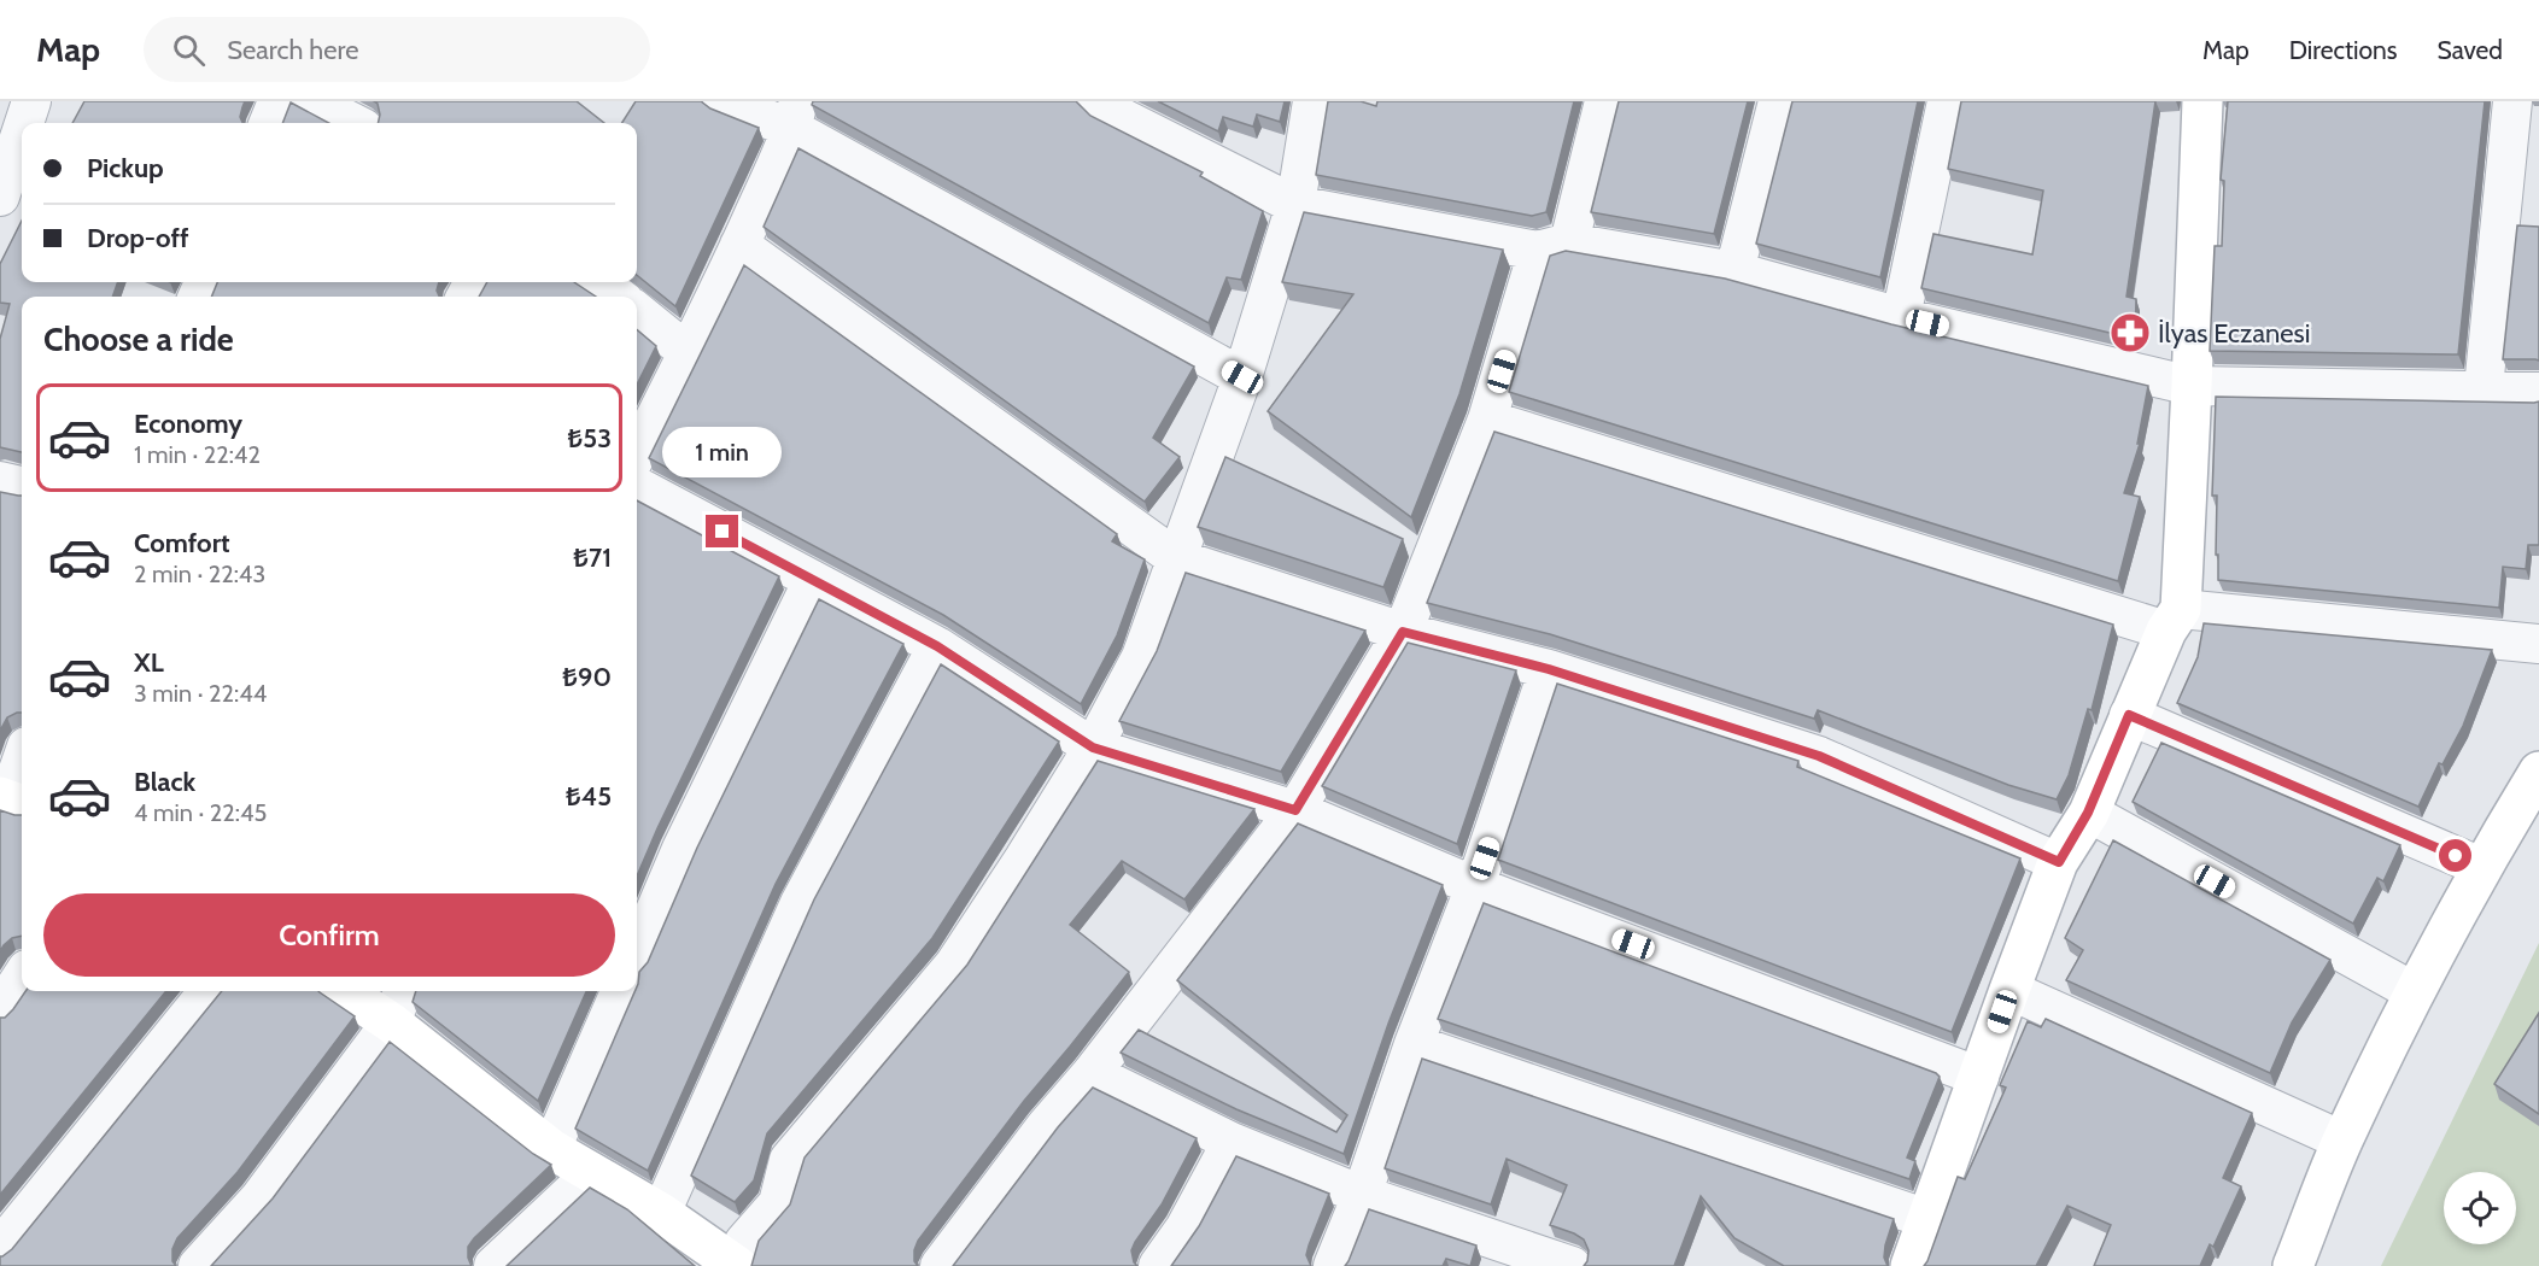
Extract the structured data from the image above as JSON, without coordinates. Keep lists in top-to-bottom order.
{
  "places": {
    "pharmacy": ["İlyas Eczanesi"]
  },
  "page": {
    "header": "Map",
    "search": "Search here",
    "nav": ["Map", "Directions", "Saved"],
    "banner": ["Pickup", "Drop-off"],
    "heading": "Choose a ride",
    "list": [
      {
        "name": "Economy",
        "note": "1 min · 22:42",
        "value": "₺53"
      },
      {
        "name": "Comfort",
        "note": "2 min · 22:43",
        "value": "₺71"
      },
      {
        "name": "XL",
        "note": "3 min · 22:44",
        "value": "₺90"
      },
      {
        "name": "Black",
        "note": "4 min · 22:45",
        "value": "₺45"
      }
    ],
    "bubble": "1 min",
    "buttons": "Confirm"
  }
}
